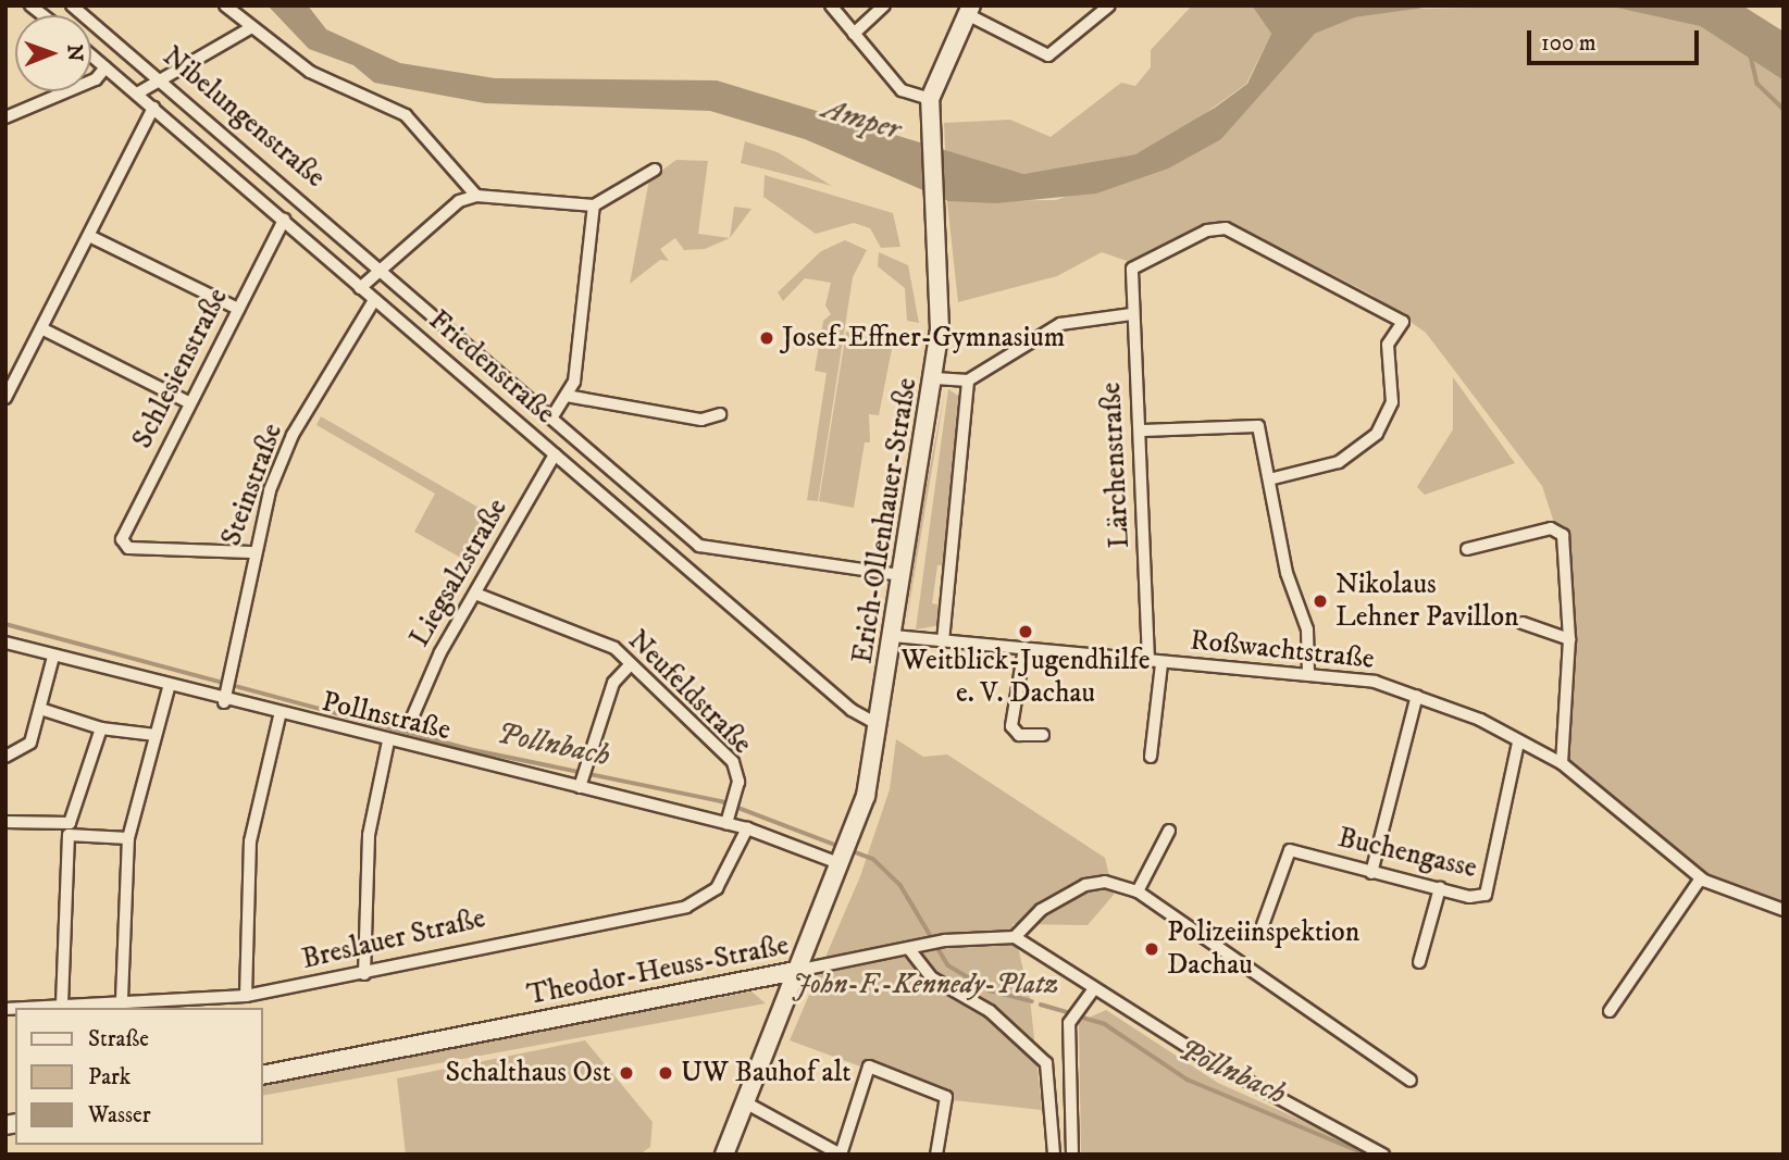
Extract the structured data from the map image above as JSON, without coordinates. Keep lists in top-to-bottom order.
{
  "streets": {
    "street": [
      "Nibelungenstraße",
      "Friedenstraße",
      "Schlesienstraße",
      "Lärchenstraße",
      "Steinstraße",
      "Erich-Ollenhauer-Straße",
      "Liegsalzstraße",
      "Roßwachtstraße",
      "Neufeldstraße",
      "Pollnstraße",
      "Buchengasse",
      "Breslauer Straße",
      "Theodor-Heuss-Straße"
    ]
  },
  "crossings": [
    ["Nibelungenstraße", "Erich-Ollenhauer-Straße"],
    ["Friedenstraße", "Schlesienstraße"],
    ["Friedenstraße", "Steinstraße"],
    ["Friedenstraße", "Erich-Ollenhauer-Straße"],
    ["Friedenstraße", "Liegsalzstraße"],
    ["Schlesienstraße", "Steinstraße"],
    ["Lärchenstraße", "Roßwachtstraße"],
    ["Steinstraße", "Pollnstraße"],
    ["Erich-Ollenhauer-Straße", "Roßwachtstraße"],
    ["Erich-Ollenhauer-Straße", "Pollnstraße"],
    ["Erich-Ollenhauer-Straße", "Theodor-Heuss-Straße"],
    ["Liegsalzstraße", "Neufeldstraße"],
    ["Roßwachtstraße", "Buchengasse"],
    ["Neufeldstraße", "Pollnstraße"],
    ["Pollnstraße", "Breslauer Straße"]
  ],
  "water": ["Amper", "Pollnbach"],
  "parks": ["John-F.-Kennedy-Platz"],
  "places": [
    "Josef-Effner-Gymnasium",
    "Nikolaus Lehner Pavillon",
    "Weitblick-Jugendhilfe e. V. Dachau",
    "Polizeiinspektion Dachau",
    "Schalthaus Ost",
    "UW Bauhof alt"
  ],
  "legend": ["Straße", "Park", "Wasser"],
  "scale_bar": "100 m",
  "north": "right"
}
